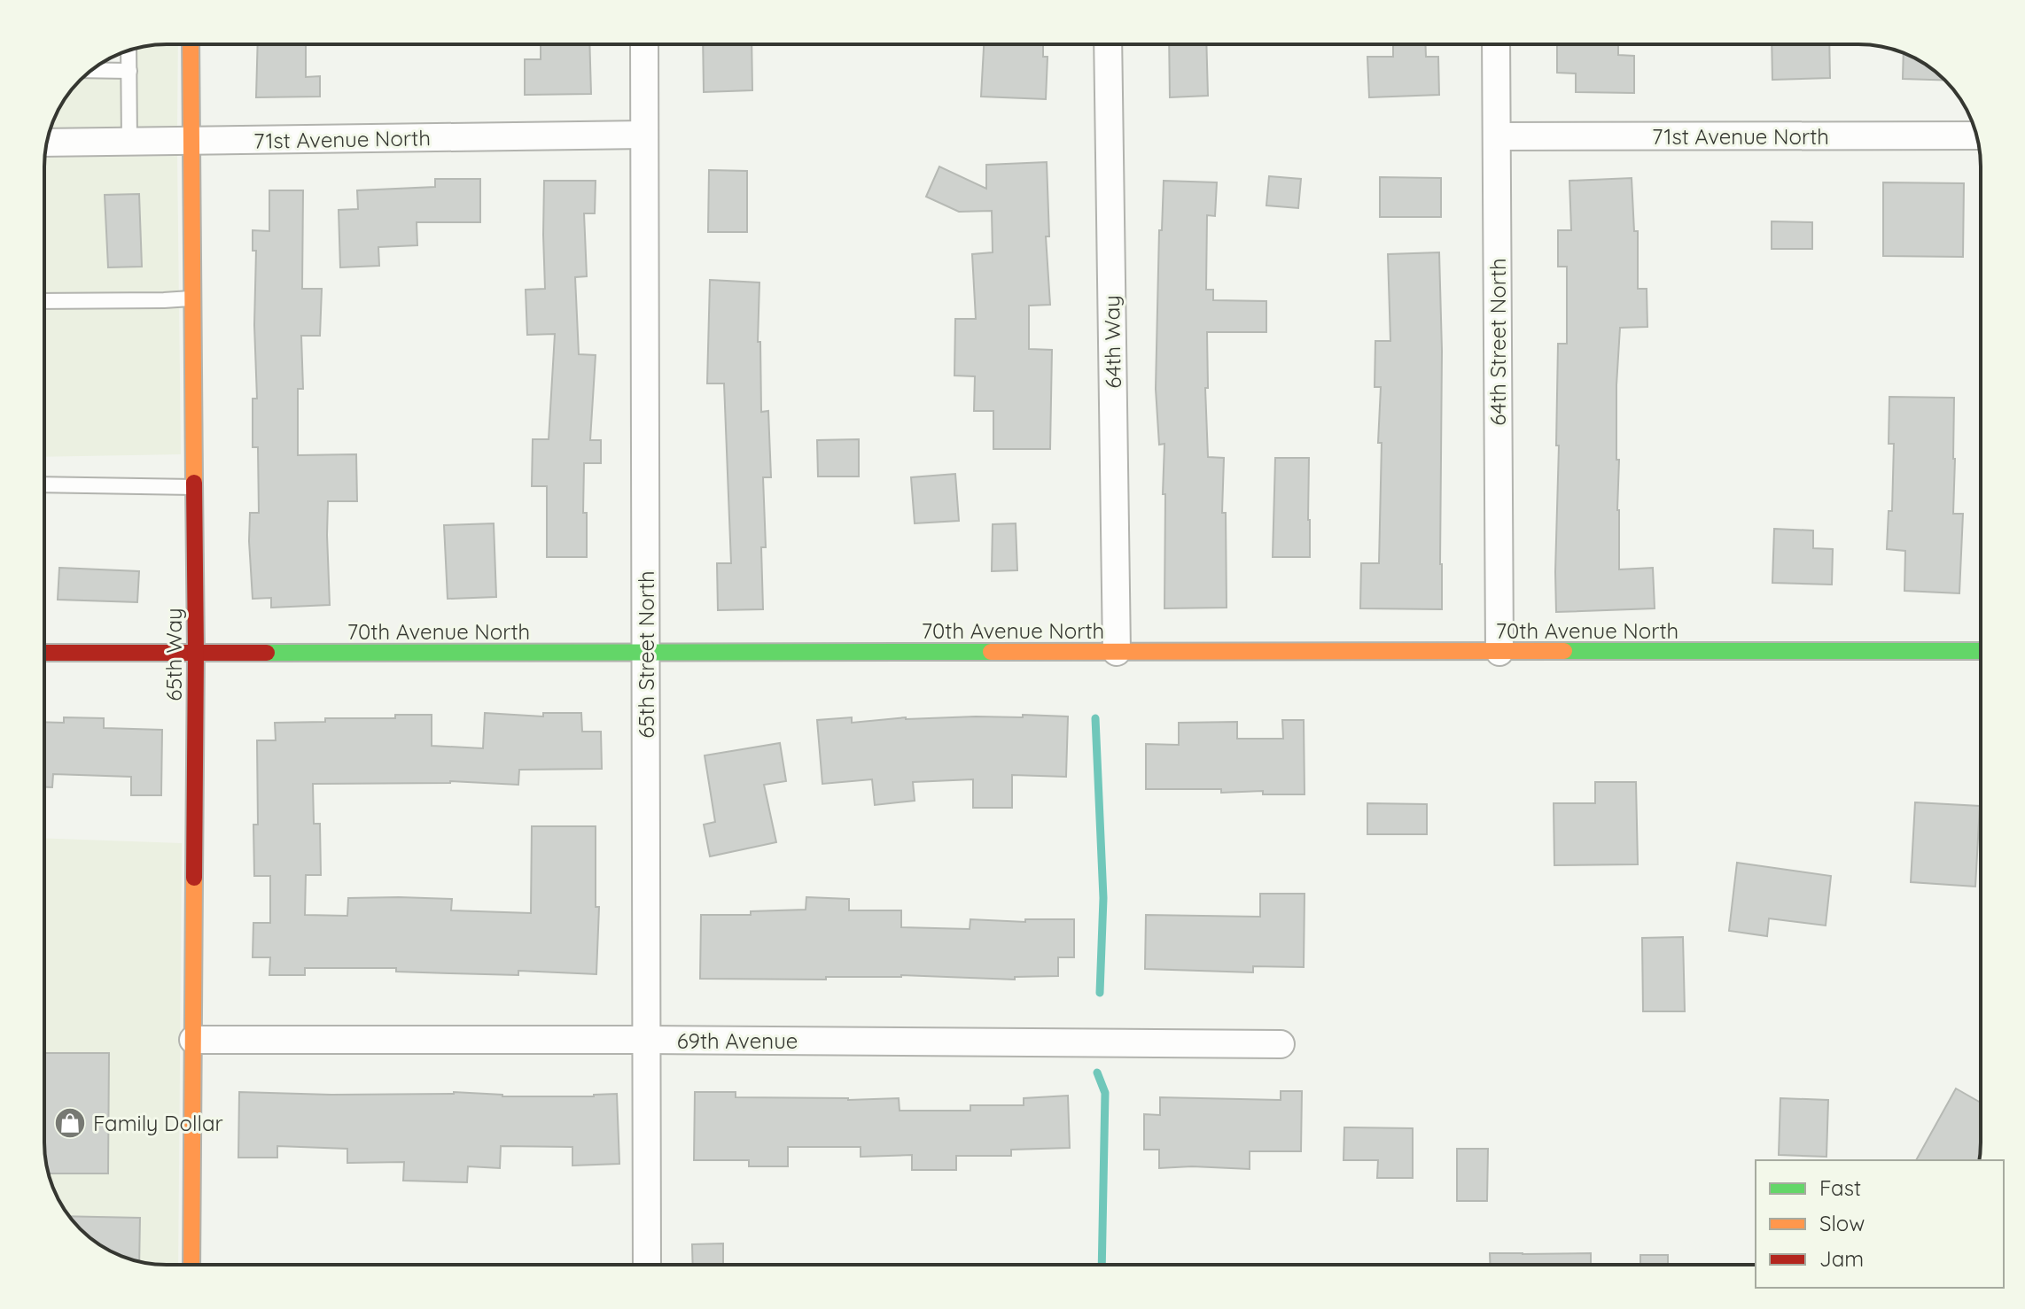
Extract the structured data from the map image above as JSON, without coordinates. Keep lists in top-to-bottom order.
{
  "streets": {
    "street": [
      "71st Avenue North",
      "64th Way",
      "64th Street North",
      "70th Avenue North",
      "65th Way",
      "65th Street North",
      "69th Avenue"
    ]
  },
  "crossings": [
    ["71st Avenue North", "64th Street North"],
    ["71st Avenue North", "65th Way"],
    ["71st Avenue North", "65th Street North"],
    ["64th Way", "70th Avenue North"],
    ["64th Street North", "70th Avenue North"],
    ["70th Avenue North", "65th Way"],
    ["70th Avenue North", "65th Street North"],
    ["65th Way", "69th Avenue"],
    ["65th Street North", "69th Avenue"]
  ],
  "places": {
    "shop": ["Family Dollar"]
  },
  "legend": ["Fast", "Slow", "Jam"]
}
